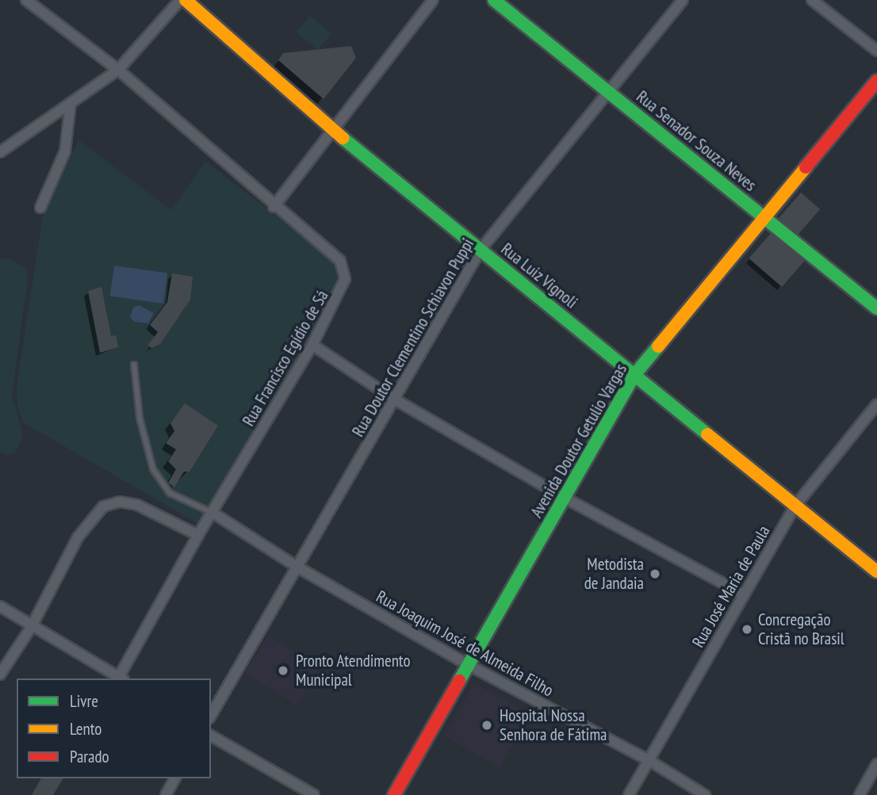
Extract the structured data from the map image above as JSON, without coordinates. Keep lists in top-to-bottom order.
{
  "streets": {
    "street": [
      "Rua Senador Souza Neves",
      "Rua Luiz Vignoli",
      "Rua Doutor Clementino Schiavon Puppi",
      "Rua Francisco Egídio de Sá",
      "Avenida Doutor Getulio Vargas",
      "Rua José Maria de Paula",
      "Rua Joaquim José de Almeida Filho"
    ]
  },
  "crossings": [
    ["Rua Senador Souza Neves", "Rua Doutor Clementino Schiavon Puppi"],
    ["Rua Senador Souza Neves", "Avenida Doutor Getulio Vargas"],
    ["Rua Luiz Vignoli", "Rua Doutor Clementino Schiavon Puppi"],
    ["Rua Luiz Vignoli", "Avenida Doutor Getulio Vargas"],
    ["Rua Luiz Vignoli", "Rua José Maria de Paula"],
    ["Rua Doutor Clementino Schiavon Puppi", "Rua Joaquim José de Almeida Filho"],
    ["Rua Francisco Egídio de Sá", "Rua Joaquim José de Almeida Filho"],
    ["Avenida Doutor Getulio Vargas", "Rua Joaquim José de Almeida Filho"],
    ["Rua José Maria de Paula", "Rua Joaquim José de Almeida Filho"]
  ],
  "places": [
    "Metodista de Jandaia",
    "Concregação Cristã no Brasil",
    "Pronto Atendimento Municipal",
    "Hospital Nossa Senhora de Fátima"
  ],
  "legend": ["Livre", "Lento", "Parado"]
}
